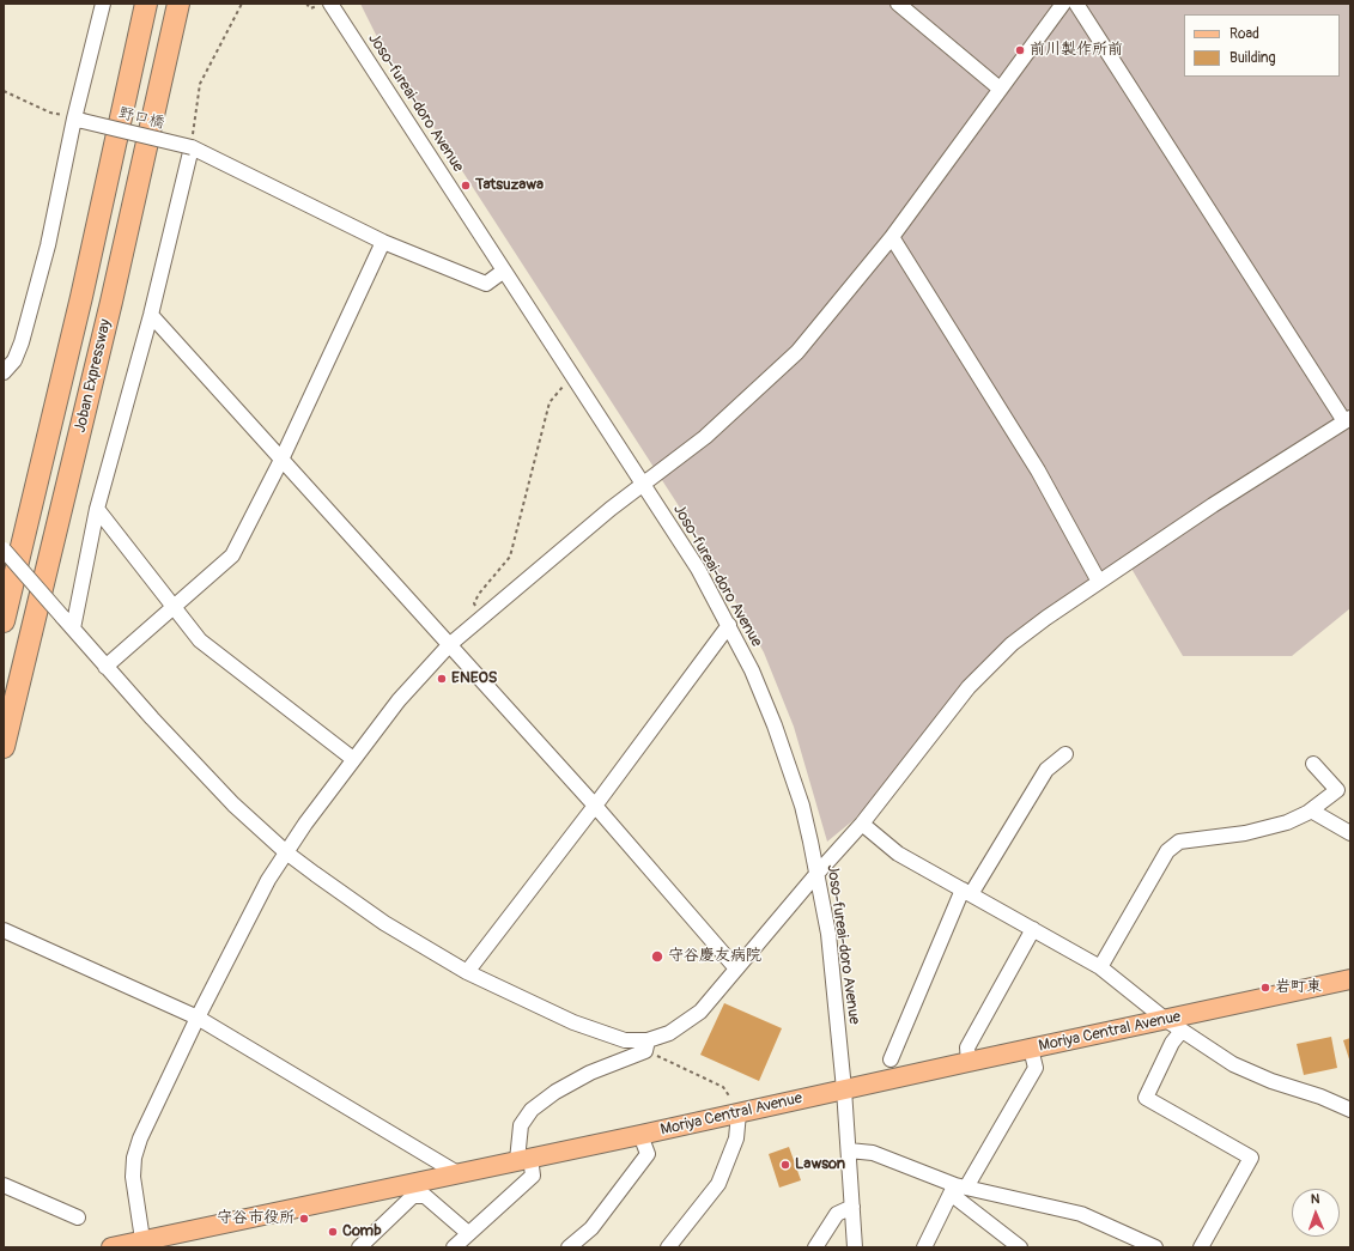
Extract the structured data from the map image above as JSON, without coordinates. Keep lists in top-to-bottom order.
{
  "streets": {
    "highway": ["Joban Expressway"],
    "main road": ["Moriya Central Avenue"],
    "street": ["Joso-fureai-doro Avenue", "野口橋"]
  },
  "crossings": [
    ["Joso-fureai-doro Avenue", "野口橋"],
    ["Joso-fureai-doro Avenue", "Moriya Central Avenue"]
  ],
  "places": [
    "前川製作所前",
    "Tatsuzawa",
    "ENEOS",
    "守谷慶友病院",
    "岩町東",
    "Lawson",
    "守谷市役所",
    "Comb"
  ],
  "legend": ["Road", "Building"],
  "north": "top"
}
